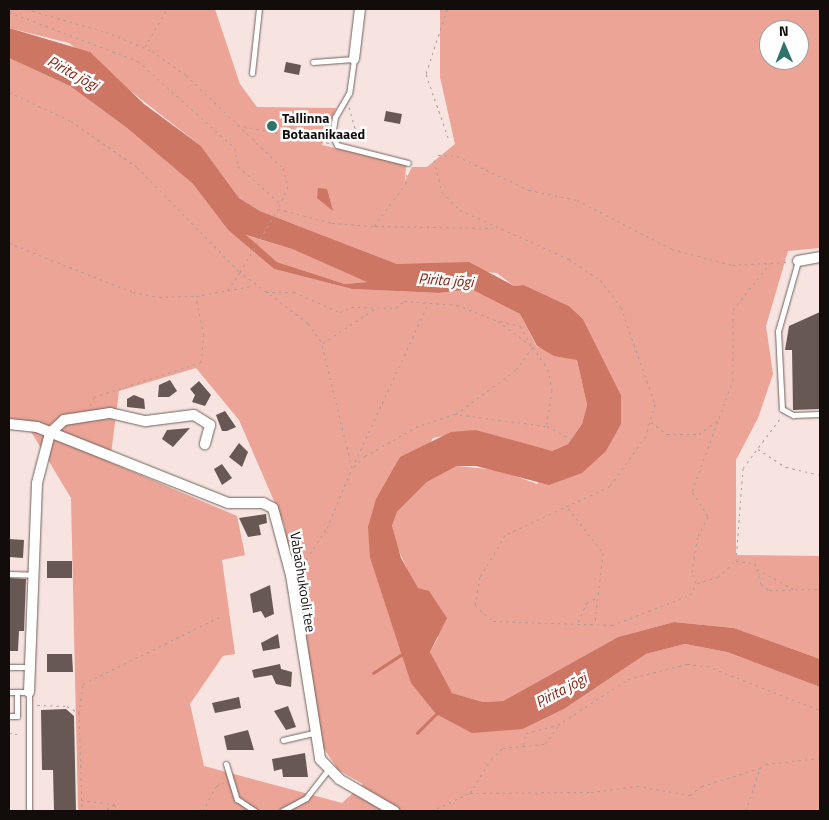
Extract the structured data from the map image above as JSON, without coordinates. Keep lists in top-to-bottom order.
{
  "streets": {
    "street": ["Vabaõhukooli tee"]
  },
  "water": ["Pirita jõgi"],
  "places": ["Tallinna Botaanikaaed"],
  "north": "top"
}
